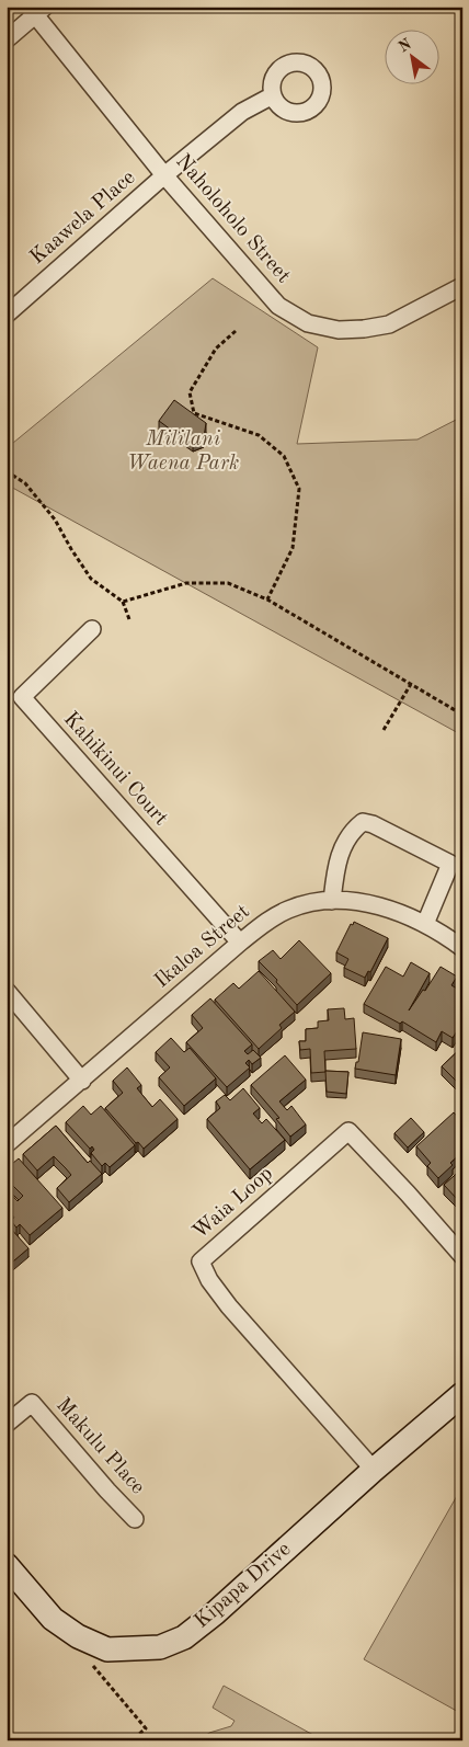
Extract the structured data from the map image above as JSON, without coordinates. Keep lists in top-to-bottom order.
{
  "streets": {
    "street": [
      "Kaawela Place",
      "Naholoholo Street",
      "Kahikinui Court",
      "Ikaloa Street",
      "Waia Loop",
      "Makulu Place",
      "Kipapa Drive"
    ]
  },
  "crossings": [
    ["Kaawela Place", "Naholoholo Street"],
    ["Kahikinui Court", "Ikaloa Street"],
    ["Waia Loop", "Kipapa Drive"]
  ],
  "parks": ["Mililani Waena Park"],
  "north": "top left"
}
